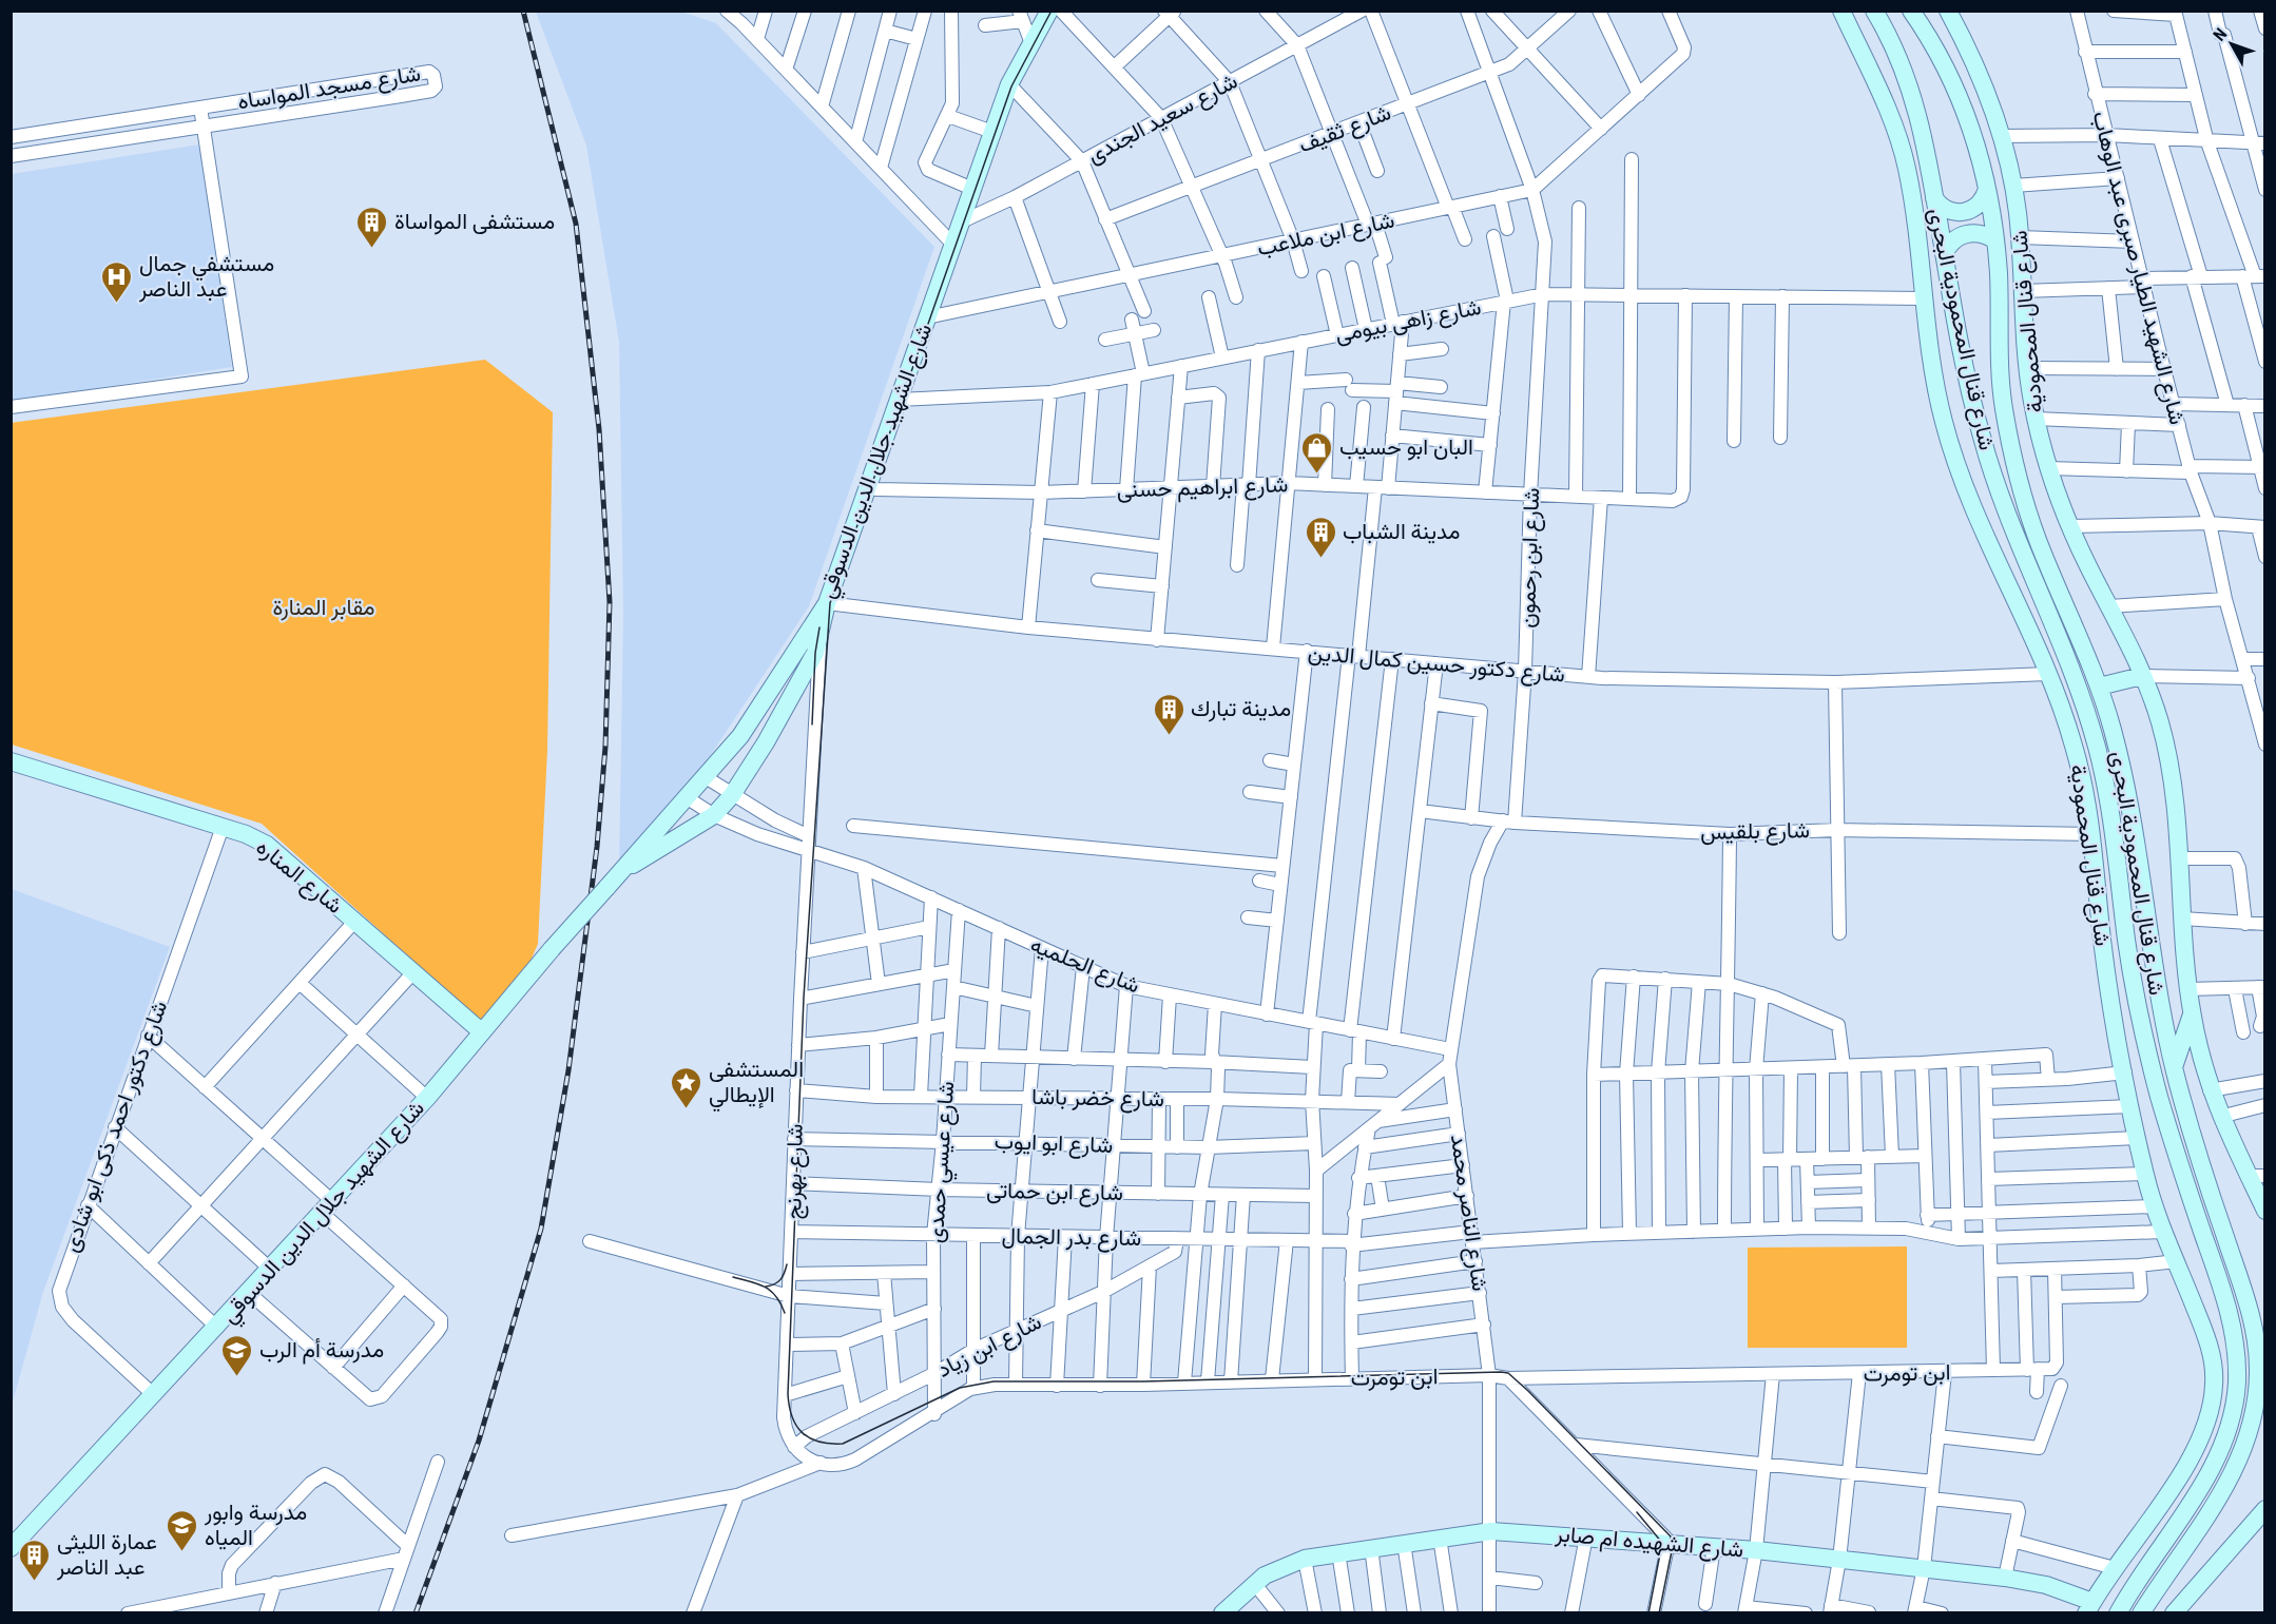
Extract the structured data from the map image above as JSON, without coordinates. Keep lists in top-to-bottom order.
{
  "streets": {
    "main road": [
      "شارع قنال المحمودية",
      "شارع قنال المحمودية البحرى",
      "شارع الشهيد جلال الدين الدسوقي",
      "شارع المناره",
      "شارع الشهيده ام صابر"
    ],
    "street": [
      "شارع مسجد المواساه",
      "شارع سعيد الجندى",
      "شارع ثقيف",
      "شارع ابن ملاعب",
      "شارع الشهيد الطيار صبرى عبد الوهاب",
      "شارع زاهى بيومى",
      "شارع ابراهيم حسنى",
      "شارع ابن رحمون",
      "شارع دكتور حسين كمال الدين",
      "شارع بلقيس",
      "شارع الحلميه",
      "شارع خضر باشا",
      "شارع دكتور احمد ذكى ابو شادى",
      "شارع ابو ايوب",
      "شارع عيسي حمدى",
      "شارع بهرنج",
      "شارع ابن حماتى",
      "شارع الناصر محمد",
      "شارع بدر الجمال",
      "شارع ابن زياد",
      "ابن تومرت"
    ]
  },
  "crossings": [
    ["شارع سعيد الجندى", "شارع الشهيد جلال الدين الدسوقي"],
    ["شارع ثقيف", "شارع ابن رحمون"],
    ["شارع ابن ملاعب", "شارع الشهيد جلال الدين الدسوقي"],
    ["شارع ابن ملاعب", "شارع ابن رحمون"],
    ["شارع زاهى بيومى", "شارع قنال المحمودية"],
    ["شارع زاهى بيومى", "شارع الشهيد جلال الدين الدسوقي"],
    ["شارع زاهى بيومى", "شارع ابراهيم حسنى"],
    ["شارع زاهى بيومى", "شارع ابن رحمون"],
    ["شارع قنال المحمودية", "شارع دكتور حسين كمال الدين"],
    ["شارع قنال المحمودية", "شارع بلقيس"],
    ["شارع قنال المحمودية", "شارع بدر الجمال"],
    ["شارع قنال المحمودية", "شارع الشهيده ام صابر"],
    ["شارع الشهيد جلال الدين الدسوقي", "شارع ابراهيم حسنى"],
    ["شارع الشهيد جلال الدين الدسوقي", "شارع دكتور حسين كمال الدين"],
    ["شارع الشهيد جلال الدين الدسوقي", "شارع المناره"],
    ["شارع الشهيد جلال الدين الدسوقي", "شارع الحلميه"],
    ["شارع الشهيد جلال الدين الدسوقي", "شارع دكتور احمد ذكى ابو شادى"],
    ["شارع الشهيد جلال الدين الدسوقي", "شارع بهرنج"],
    ["شارع ابراهيم حسنى", "شارع ابن رحمون"],
    ["شارع ابن رحمون", "شارع دكتور حسين كمال الدين"],
    ["شارع ابن رحمون", "شارع بلقيس"],
    ["شارع ابن رحمون", "شارع الناصر محمد"],
    ["شارع بلقيس", "شارع الناصر محمد"],
    ["شارع المناره", "شارع دكتور احمد ذكى ابو شادى"],
    ["شارع الحلميه", "شارع عيسي حمدى"],
    ["شارع الحلميه", "شارع بهرنج"],
    ["شارع الحلميه", "شارع الناصر محمد"],
    ["شارع خضر باشا", "شارع عيسي حمدى"],
    ["شارع خضر باشا", "شارع بهرنج"],
    ["شارع ابو ايوب", "شارع عيسي حمدى"],
    ["شارع ابو ايوب", "شارع بهرنج"],
    ["شارع عيسي حمدى", "شارع ابن حماتى"],
    ["شارع عيسي حمدى", "شارع بدر الجمال"],
    ["شارع عيسي حمدى", "شارع ابن زياد"],
    ["شارع عيسي حمدى", "ابن تومرت"],
    ["شارع بهرنج", "شارع ابن حماتى"],
    ["شارع بهرنج", "شارع بدر الجمال"],
    ["شارع بهرنج", "شارع ابن زياد"],
    ["شارع الناصر محمد", "شارع بدر الجمال"],
    ["شارع الناصر محمد", "ابن تومرت"],
    ["شارع الناصر محمد", "شارع الشهيده ام صابر"],
    ["شارع بدر الجمال", "شارع ابن زياد"]
  ],
  "parks": ["مقابر المنارة"],
  "places": {
    "building": [
      "مستشفى المواساة",
      "مدينة الشباب",
      "مدينة تبارك",
      "عمارة الليثى عبد الناصر"
    ],
    "hospital": ["مستشفي جمال عبد الناصر"],
    "shop": ["البان ابو حسيب"],
    "place": ["المستشفى الإيطالي"],
    "school or university": ["مدرسة أم الرب", "مدرسة وابور المياه"]
  },
  "north": "top left"
}
